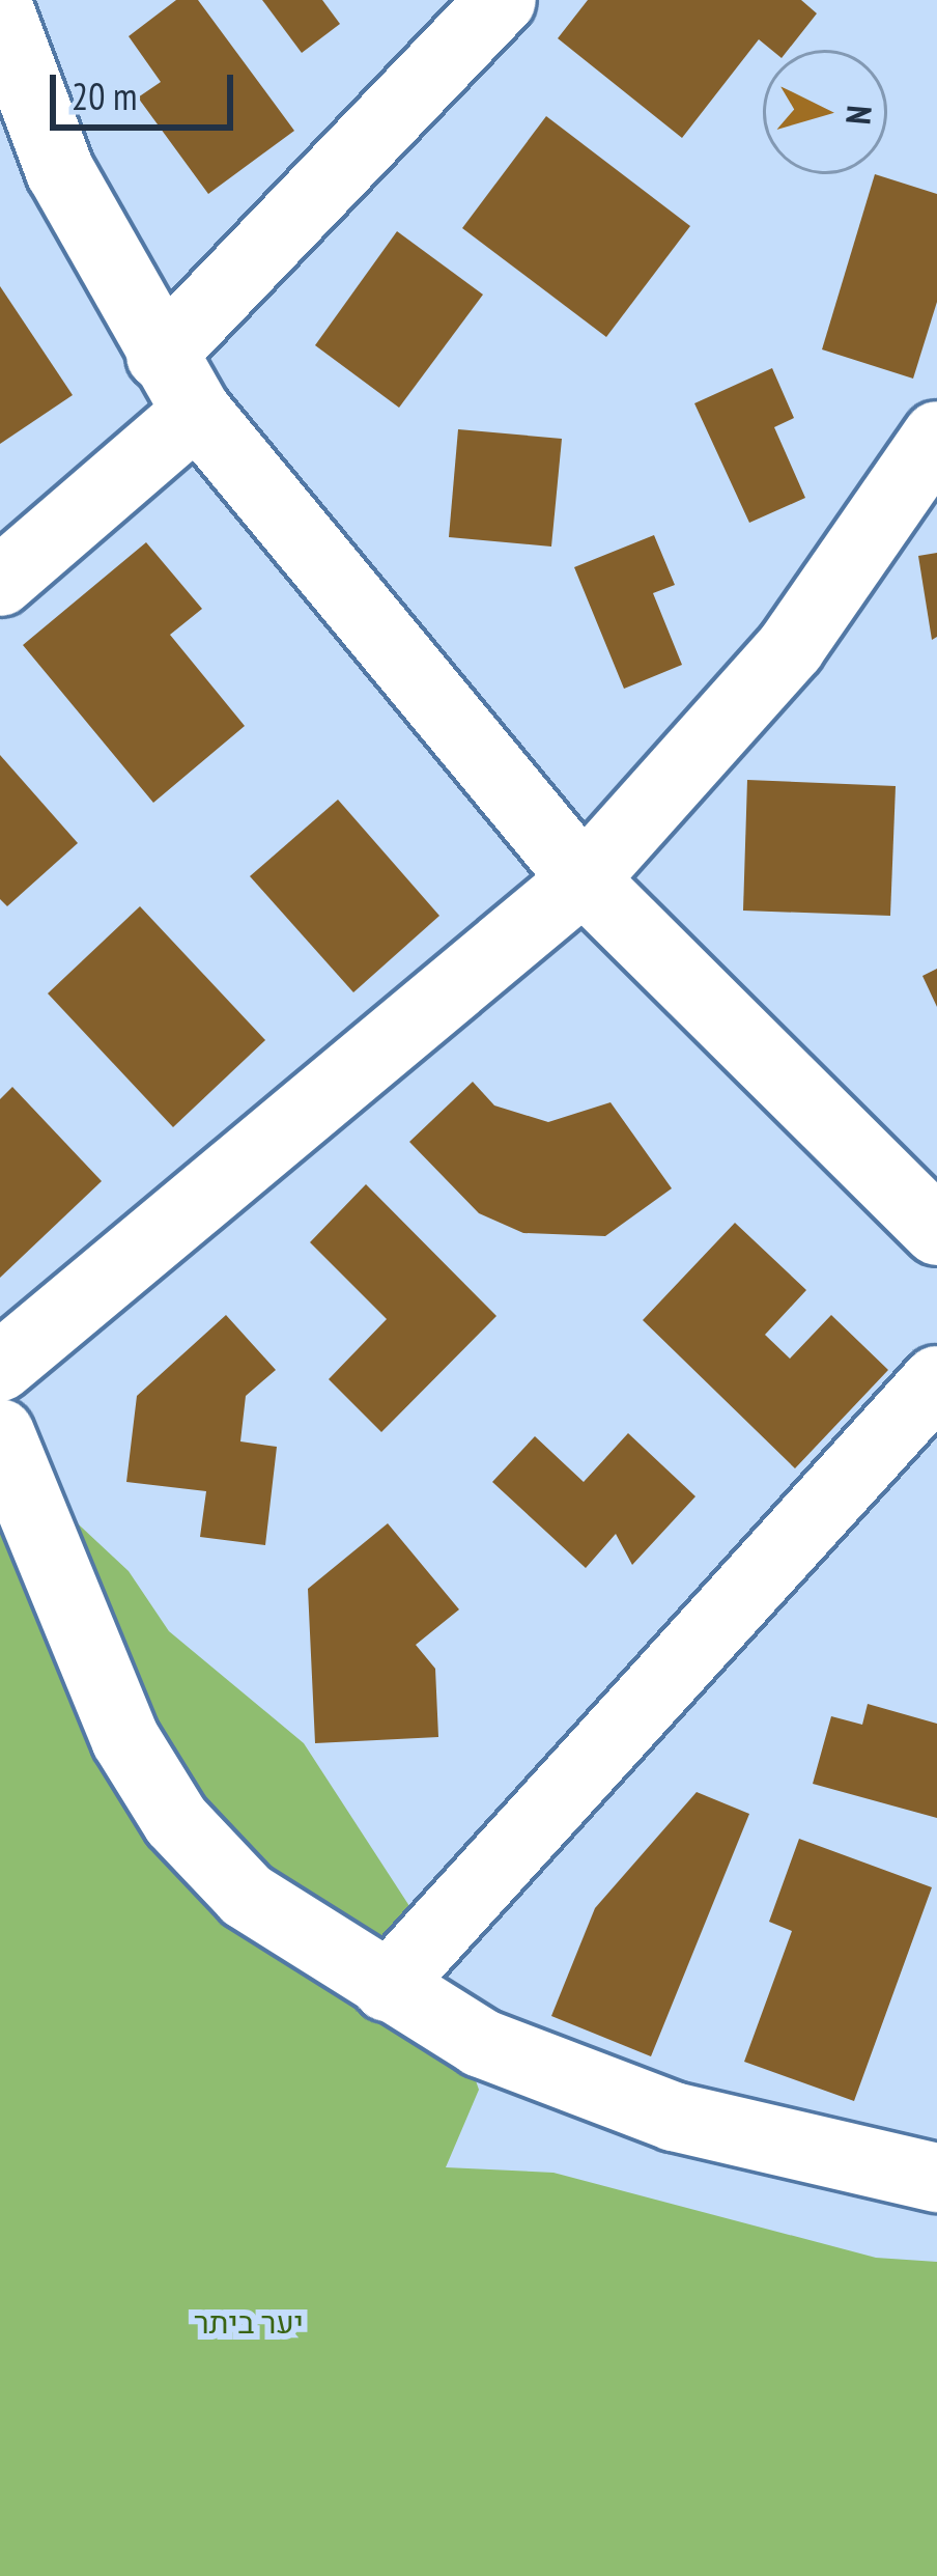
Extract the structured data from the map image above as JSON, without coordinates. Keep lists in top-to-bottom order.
{
  "parks": ["יער ביתר"],
  "scale_bar": "20 m",
  "north": "right"
}
